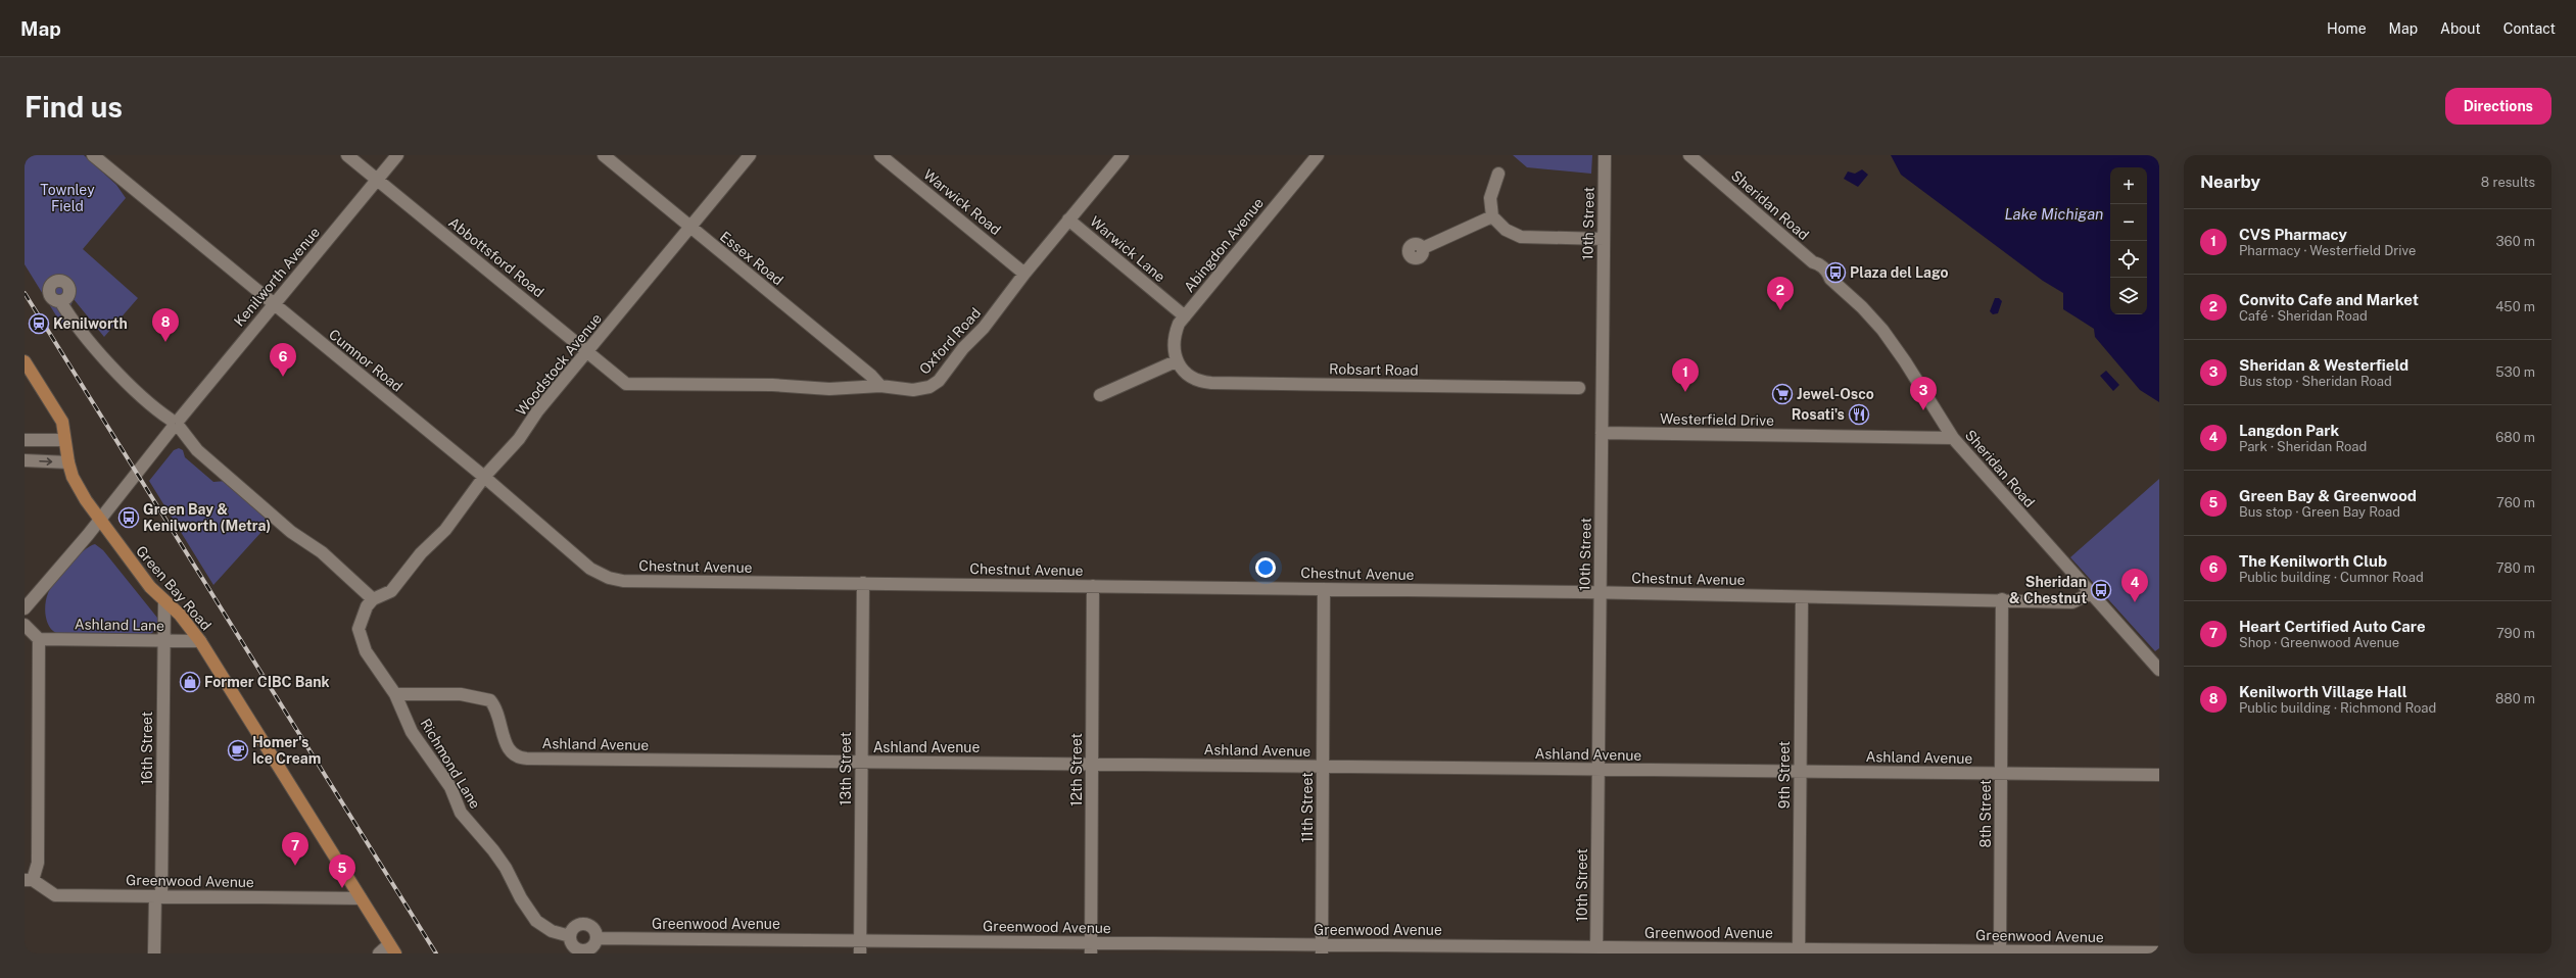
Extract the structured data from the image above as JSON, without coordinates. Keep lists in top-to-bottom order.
{
  "streets": {
    "main road": ["Green Bay Road"],
    "street": [
      "Warwick Road",
      "Sheridan Road",
      "10th Street",
      "Abingdon Avenue",
      "Warwick Lane",
      "Abbottsford Road",
      "Essex Road",
      "Kenilworth Avenue",
      "Oxford Road",
      "Cumnor Road",
      "Woodstock Avenue",
      "Robsart Road",
      "Westerfield Drive",
      "Chestnut Avenue",
      "Ashland Lane",
      "Ashland Avenue",
      "16th Street",
      "Richmond Lane",
      "13th Street",
      "12th Street",
      "9th Street",
      "11th Street",
      "8th Street",
      "Greenwood Avenue"
    ]
  },
  "crossings": [
    ["Warwick Road", "Oxford Road"],
    ["Sheridan Road", "Westerfield Drive"],
    ["Sheridan Road", "Chestnut Avenue"],
    ["10th Street", "Westerfield Drive"],
    ["10th Street", "Chestnut Avenue"],
    ["10th Street", "Ashland Avenue"],
    ["10th Street", "Greenwood Avenue"],
    ["Abingdon Avenue", "Warwick Lane"],
    ["Abingdon Avenue", "Robsart Road"],
    ["Warwick Lane", "Oxford Road"],
    ["Abbottsford Road", "Kenilworth Avenue"],
    ["Abbottsford Road", "Oxford Road"],
    ["Abbottsford Road", "Woodstock Avenue"],
    ["Essex Road", "Oxford Road"],
    ["Essex Road", "Woodstock Avenue"],
    ["Kenilworth Avenue", "Cumnor Road"],
    ["Kenilworth Avenue", "Green Bay Road"],
    ["Cumnor Road", "Woodstock Avenue"],
    ["Cumnor Road", "Chestnut Avenue"],
    ["Woodstock Avenue", "Richmond Lane"],
    ["Chestnut Avenue", "13th Street"],
    ["Chestnut Avenue", "12th Street"],
    ["Chestnut Avenue", "9th Street"],
    ["Chestnut Avenue", "11th Street"],
    ["Chestnut Avenue", "8th Street"],
    ["Green Bay Road", "Ashland Lane"],
    ["Green Bay Road", "16th Street"],
    ["Green Bay Road", "Greenwood Avenue"],
    ["Ashland Lane", "16th Street"],
    ["Ashland Avenue", "Richmond Lane"],
    ["Ashland Avenue", "13th Street"],
    ["Ashland Avenue", "12th Street"],
    ["Ashland Avenue", "9th Street"],
    ["Ashland Avenue", "11th Street"],
    ["Ashland Avenue", "8th Street"],
    ["16th Street", "Greenwood Avenue"],
    ["Richmond Lane", "Greenwood Avenue"],
    ["13th Street", "Greenwood Avenue"],
    ["12th Street", "Greenwood Avenue"],
    ["9th Street", "Greenwood Avenue"],
    ["11th Street", "Greenwood Avenue"],
    ["8th Street", "Greenwood Avenue"]
  ],
  "water": ["Lake Michigan"],
  "parks": ["Townley Field"],
  "places": {
    "bus stop": ["Plaza del Lago", "Green Bay & Kenilworth (Metra)", "Sheridan & Chestnut"],
    "station": ["Kenilworth"],
    "supermarket": ["Jewel-Osco"],
    "restaurant": ["Rosati's"],
    "shop": ["Former CIBC Bank"],
    "cafe": ["Homer's Ice Cream"]
  },
  "page": {
    "header": "Map",
    "nav": [
      "Home",
      "Map",
      "About",
      "Contact"
    ],
    "buttons": "Directions",
    "title": "Find us",
    "heading": ["Nearby", "8 results"],
    "map_buttons": ["+", "−"],
    "list": [
      {
        "mark": "1",
        "name": "CVS Pharmacy",
        "note": "Pharmacy · Westerfield Drive",
        "value": "360 m"
      },
      {
        "mark": "2",
        "name": "Convito Cafe and Market",
        "note": "Café · Sheridan Road",
        "value": "450 m"
      },
      {
        "mark": "3",
        "name": "Sheridan & Westerfield",
        "note": "Bus stop · Sheridan Road",
        "value": "530 m"
      },
      {
        "mark": "4",
        "name": "Langdon Park",
        "note": "Park · Sheridan Road",
        "value": "680 m"
      },
      {
        "mark": "5",
        "name": "Green Bay & Greenwood",
        "note": "Bus stop · Green Bay Road",
        "value": "760 m"
      },
      {
        "mark": "6",
        "name": "The Kenilworth Club",
        "note": "Public building · Cumnor Road",
        "value": "780 m"
      },
      {
        "mark": "7",
        "name": "Heart Certified Auto Care",
        "note": "Shop · Greenwood Avenue",
        "value": "790 m"
      },
      {
        "mark": "8",
        "name": "Kenilworth Village Hall",
        "note": "Public building · Richmond Road",
        "value": "880 m"
      }
    ],
    "pins": [
      "2",
      "8",
      "6",
      "1",
      "3",
      "4",
      "7",
      "5"
    ]
  }
}
